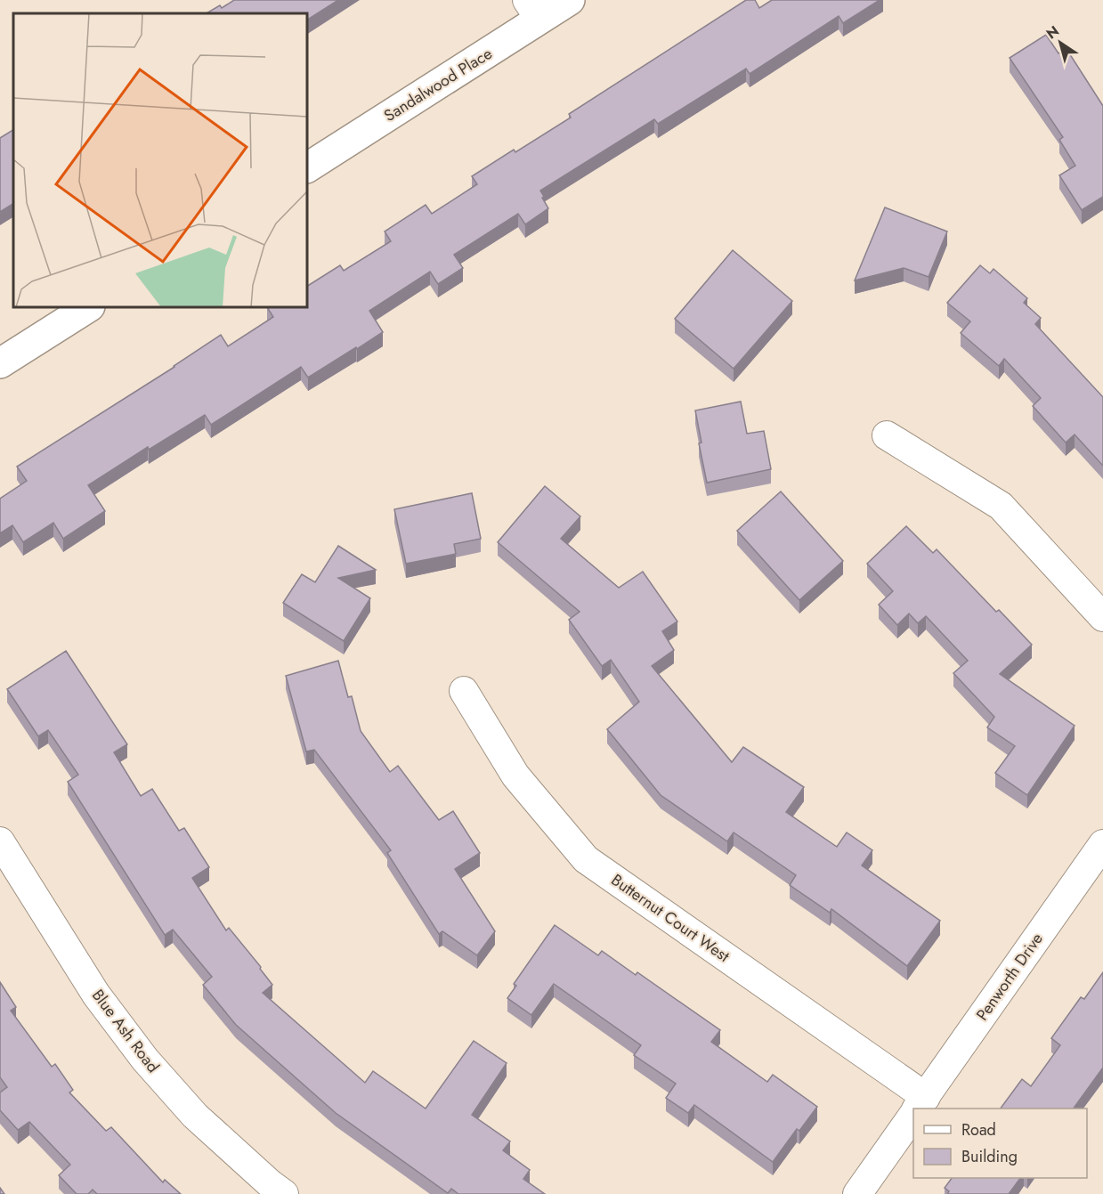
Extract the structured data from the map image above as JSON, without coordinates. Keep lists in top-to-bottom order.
{
  "streets": {
    "street": [
      "Sandalwood Place",
      "Butternut Court West",
      "Penworth Drive",
      "Blue Ash Road"
    ]
  },
  "crossings": [
    ["Butternut Court West", "Penworth Drive"]
  ],
  "legend": ["Road", "Building"],
  "north": "top left"
}
